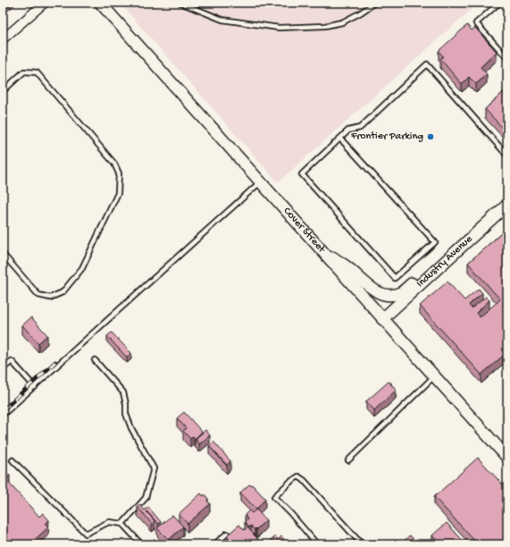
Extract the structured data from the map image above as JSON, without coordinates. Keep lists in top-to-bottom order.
{
  "streets": {
    "street": ["Cover Street", "Industry Avenue"]
  },
  "crossings": [
    ["Cover Street", "Industry Avenue"]
  ],
  "places": ["Frontier Parking"]
}
